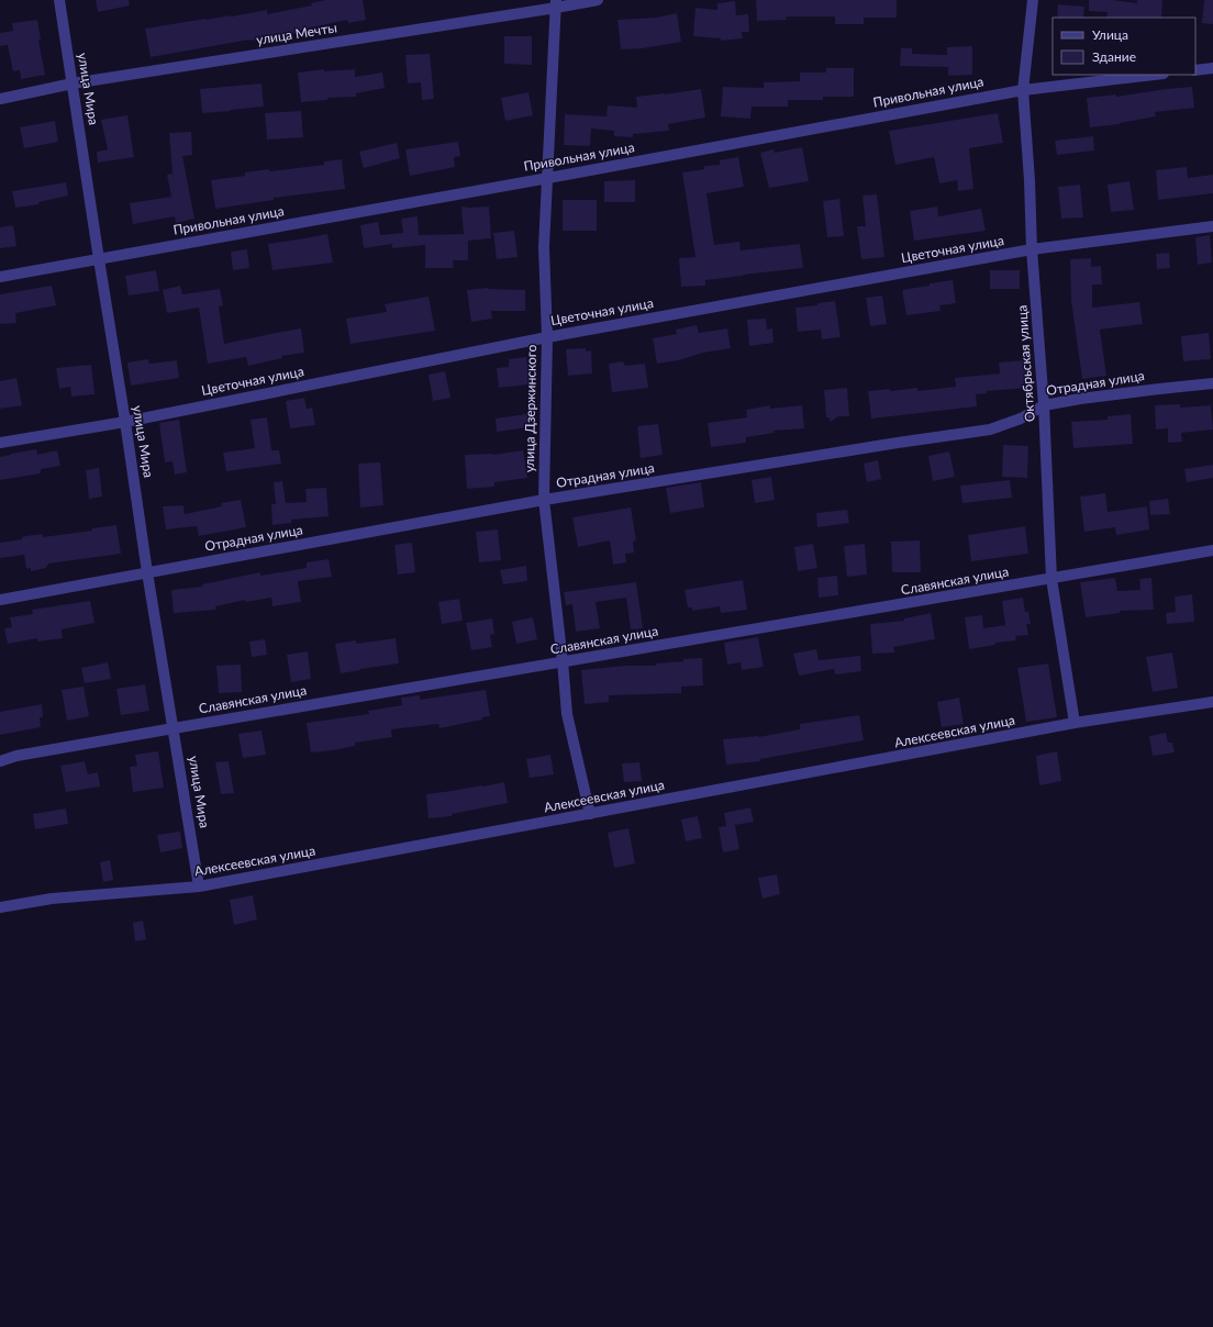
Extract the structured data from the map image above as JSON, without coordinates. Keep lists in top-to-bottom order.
{
  "streets": {
    "street": [
      "улица Мечты",
      "улица Мира",
      "Привольная улица",
      "Цветочная улица",
      "Октябрьская улица",
      "Отрадная улица",
      "улица Дзержинского",
      "Славянская улица",
      "Алексеевская улица"
    ]
  },
  "crossings": [
    ["улица Мечты", "улица Мира"],
    ["улица Мечты", "улица Дзержинского"],
    ["улица Мира", "Привольная улица"],
    ["улица Мира", "Цветочная улица"],
    ["улица Мира", "Отрадная улица"],
    ["улица Мира", "Славянская улица"],
    ["улица Мира", "Алексеевская улица"],
    ["Привольная улица", "Октябрьская улица"],
    ["Привольная улица", "улица Дзержинского"],
    ["Цветочная улица", "Октябрьская улица"],
    ["Цветочная улица", "улица Дзержинского"],
    ["Октябрьская улица", "Отрадная улица"],
    ["Октябрьская улица", "Славянская улица"],
    ["Октябрьская улица", "Алексеевская улица"],
    ["Отрадная улица", "улица Дзержинского"],
    ["улица Дзержинского", "Славянская улица"],
    ["улица Дзержинского", "Алексеевская улица"]
  ],
  "legend": ["Улица", "Здание"]
}
